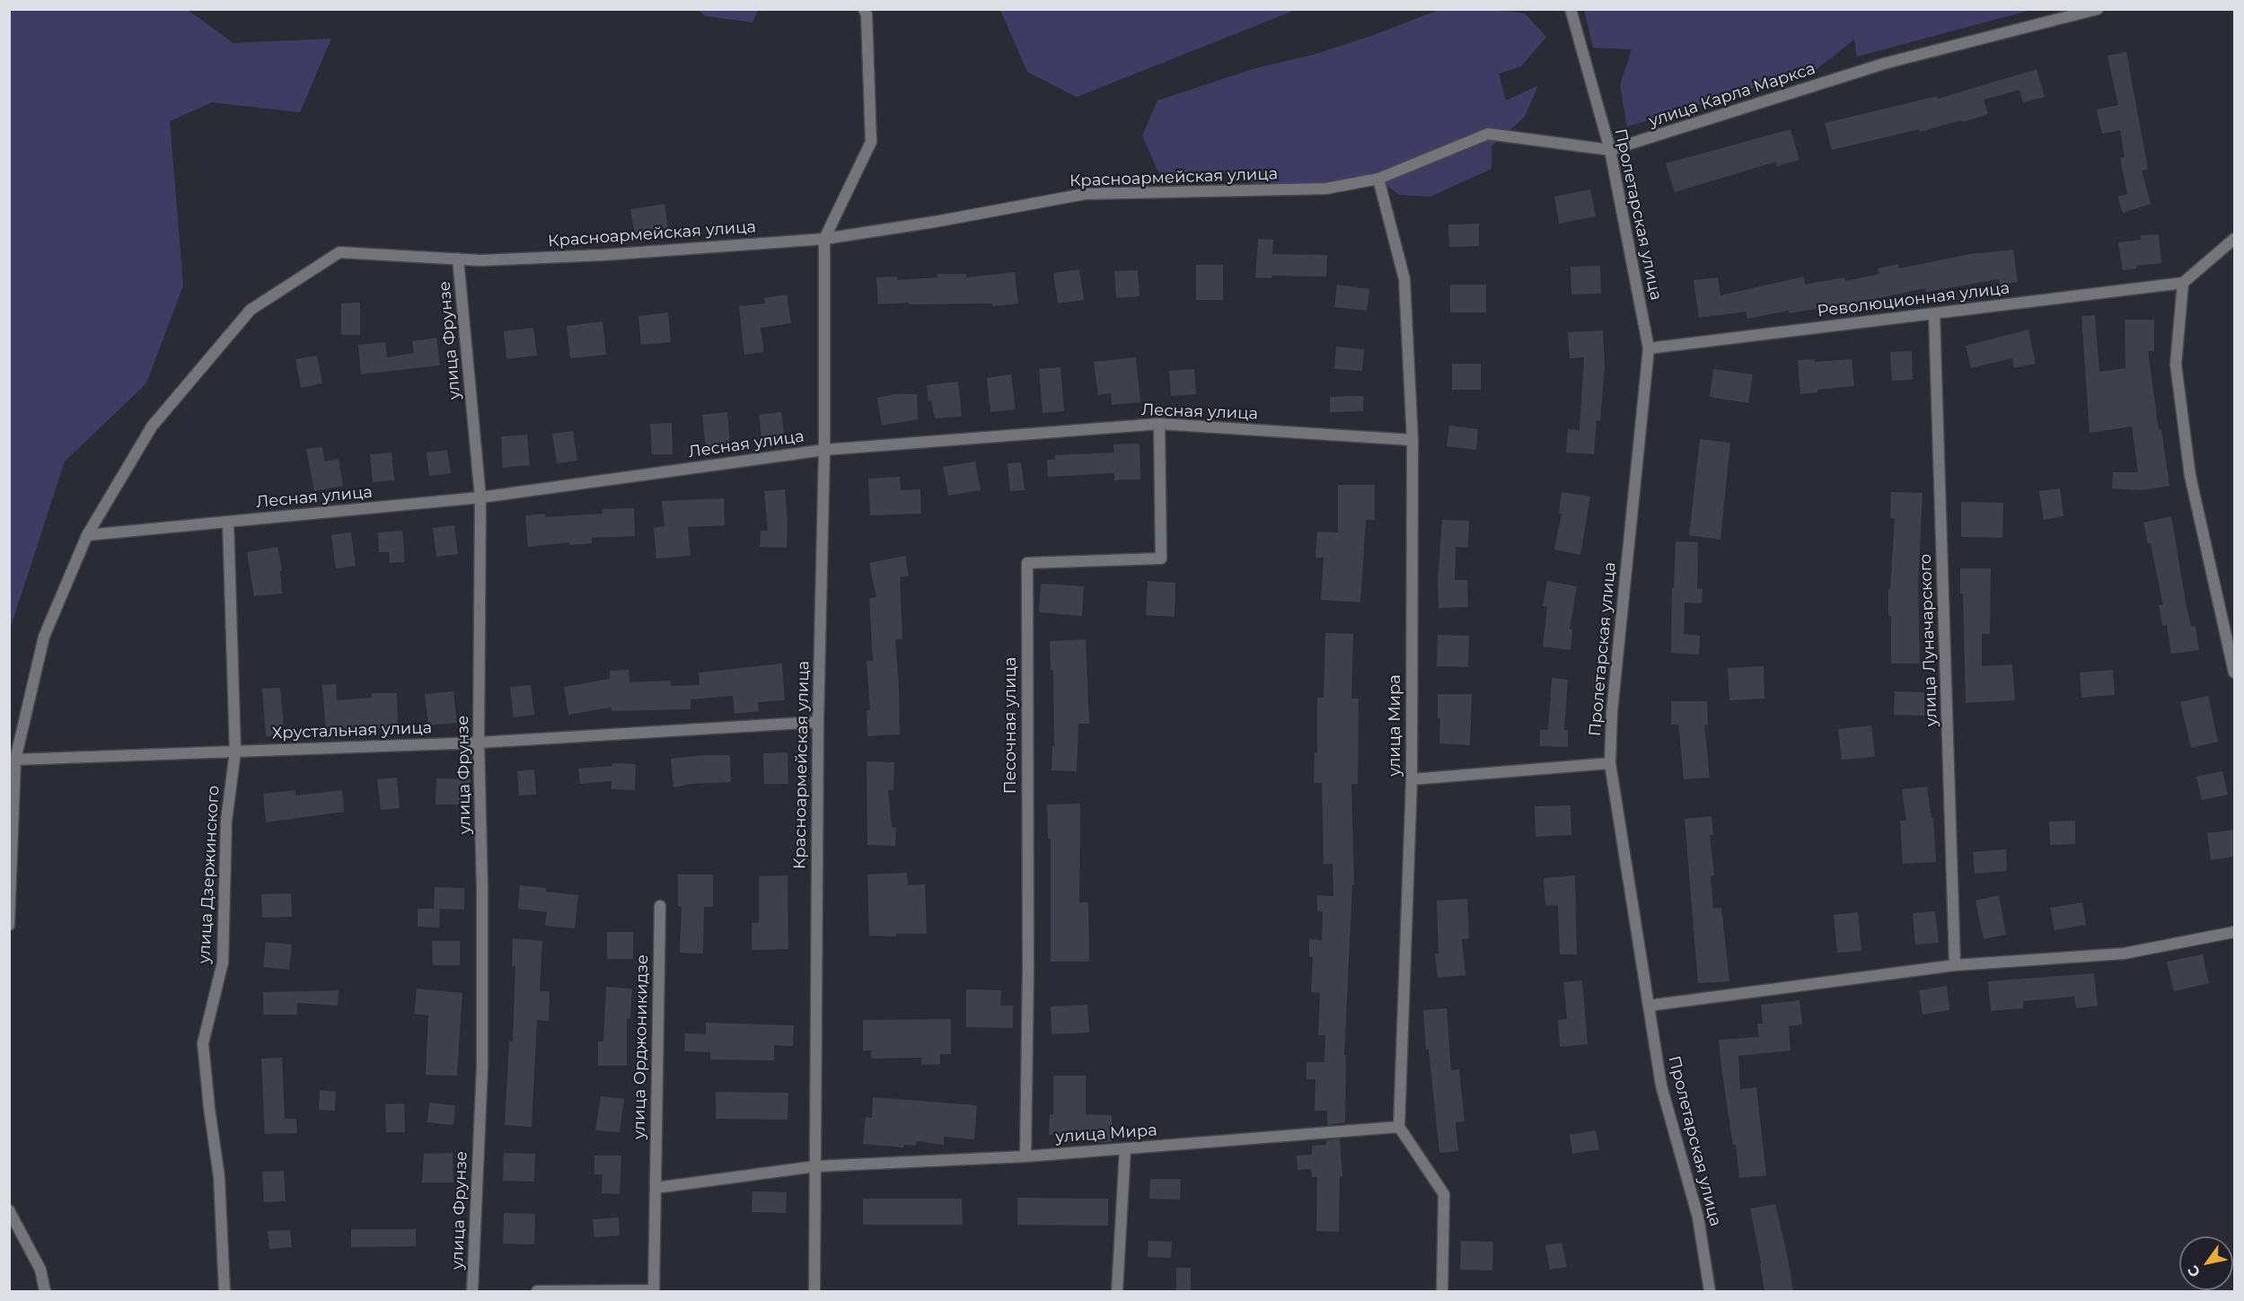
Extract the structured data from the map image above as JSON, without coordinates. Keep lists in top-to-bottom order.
{
  "streets": {
    "street": [
      "улица Карла Маркса",
      "Красноармейская улица",
      "Пролетарская улица",
      "Революционная улица",
      "улица Фрунзе",
      "Лесная улица",
      "улица Луначарского",
      "Песочная улица",
      "улица Мира",
      "Хрустальная улица",
      "улица Дзержинского",
      "улица Орджоникидзе"
    ]
  },
  "crossings": [
    ["улица Карла Маркса", "Красноармейская улица"],
    ["улица Карла Маркса", "Пролетарская улица"],
    ["улица Карла Маркса", "улица Мира"],
    ["Красноармейская улица", "улица Фрунзе"],
    ["Красноармейская улица", "Лесная улица"],
    ["Красноармейская улица", "улица Мира"],
    ["Красноармейская улица", "Хрустальная улица"],
    ["Пролетарская улица", "Революционная улица"],
    ["Революционная улица", "улица Луначарского"],
    ["улица Фрунзе", "Лесная улица"],
    ["улица Фрунзе", "Хрустальная улица"],
    ["Лесная улица", "Песочная улица"],
    ["Лесная улица", "улица Мира"],
    ["Лесная улица", "улица Дзержинского"],
    ["Песочная улица", "улица Мира"],
    ["Хрустальная улица", "улица Дзержинского"]
  ],
  "north": "bottom left"
}
